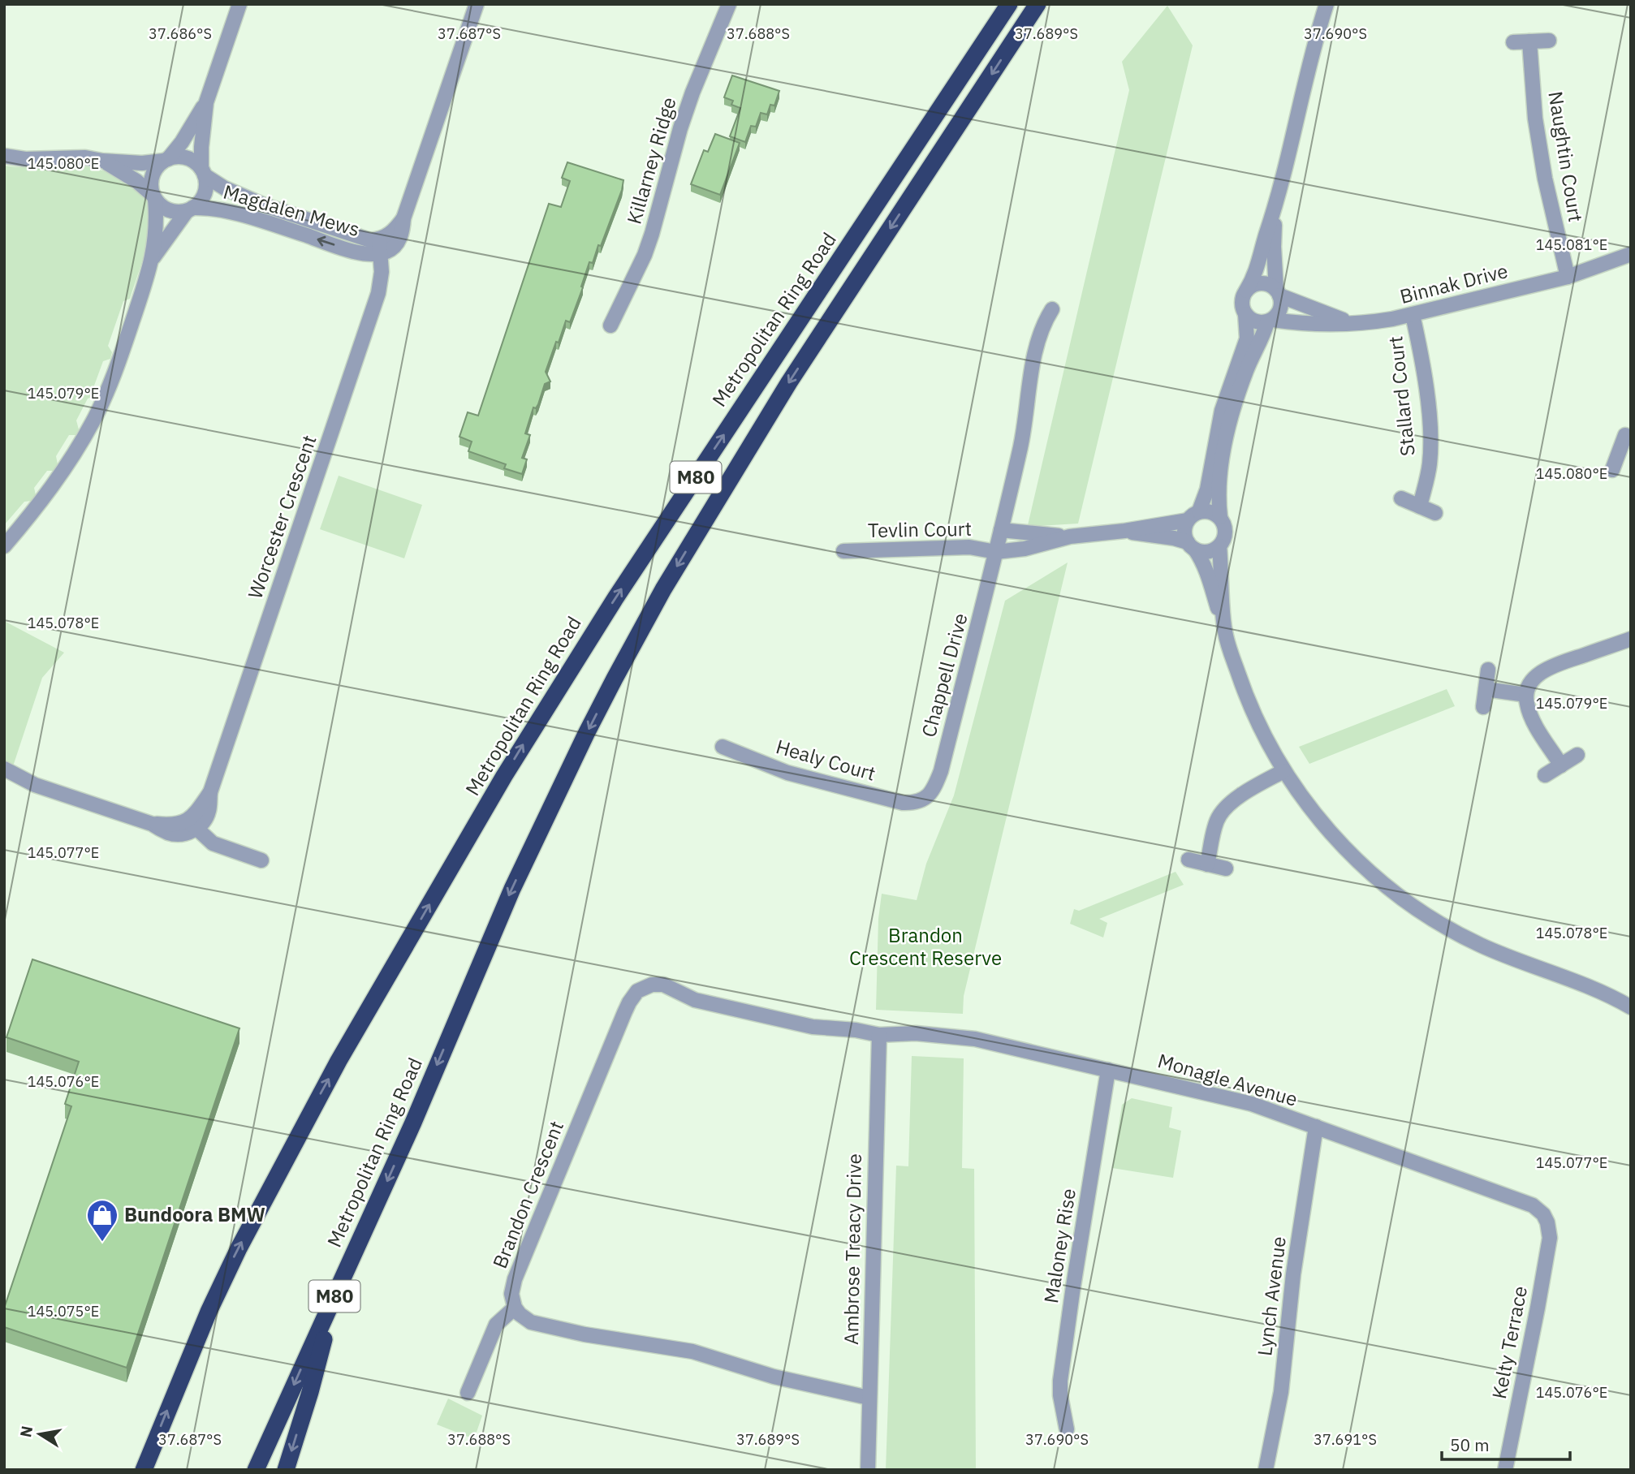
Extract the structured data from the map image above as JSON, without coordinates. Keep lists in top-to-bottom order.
{
  "streets": {
    "highway": ["Metropolitan Ring Road", "M80"],
    "street": [
      "Naughtin Court",
      "Killarney Ridge",
      "Magdalen Mews",
      "Binnak Drive",
      "Stallard Court",
      "Worcester Crescent",
      "Tevlin Court",
      "Chappell Drive",
      "Healy Court",
      "Monagle Avenue",
      "Brandon Crescent",
      "Maloney Rise",
      "Ambrose Treacy Drive",
      "Lynch Avenue",
      "Kelty Terrace"
    ]
  },
  "crossings": [
    ["Naughtin Court", "Binnak Drive"],
    ["Magdalen Mews", "Worcester Crescent"],
    ["Binnak Drive", "Stallard Court"],
    ["Tevlin Court", "Chappell Drive"],
    ["Chappell Drive", "Healy Court"],
    ["Monagle Avenue", "Brandon Crescent"],
    ["Monagle Avenue", "Maloney Rise"],
    ["Monagle Avenue", "Ambrose Treacy Drive"],
    ["Monagle Avenue", "Lynch Avenue"],
    ["Monagle Avenue", "Kelty Terrace"],
    ["Brandon Crescent", "Ambrose Treacy Drive"]
  ],
  "parks": ["Brandon Crescent Reserve"],
  "places": {
    "shop": ["Bundoora BMW"]
  },
  "scale_bar": "50 m",
  "north": "left",
  "coordinates": [
    "37.686°S",
    "37.687°S",
    "37.688°S",
    "37.689°S",
    "37.690°S",
    "145.080°E",
    "145.081°E",
    "145.079°E",
    "145.078°E",
    "145.077°E",
    "145.076°E",
    "145.075°E",
    "37.691°S"
  ]
}
